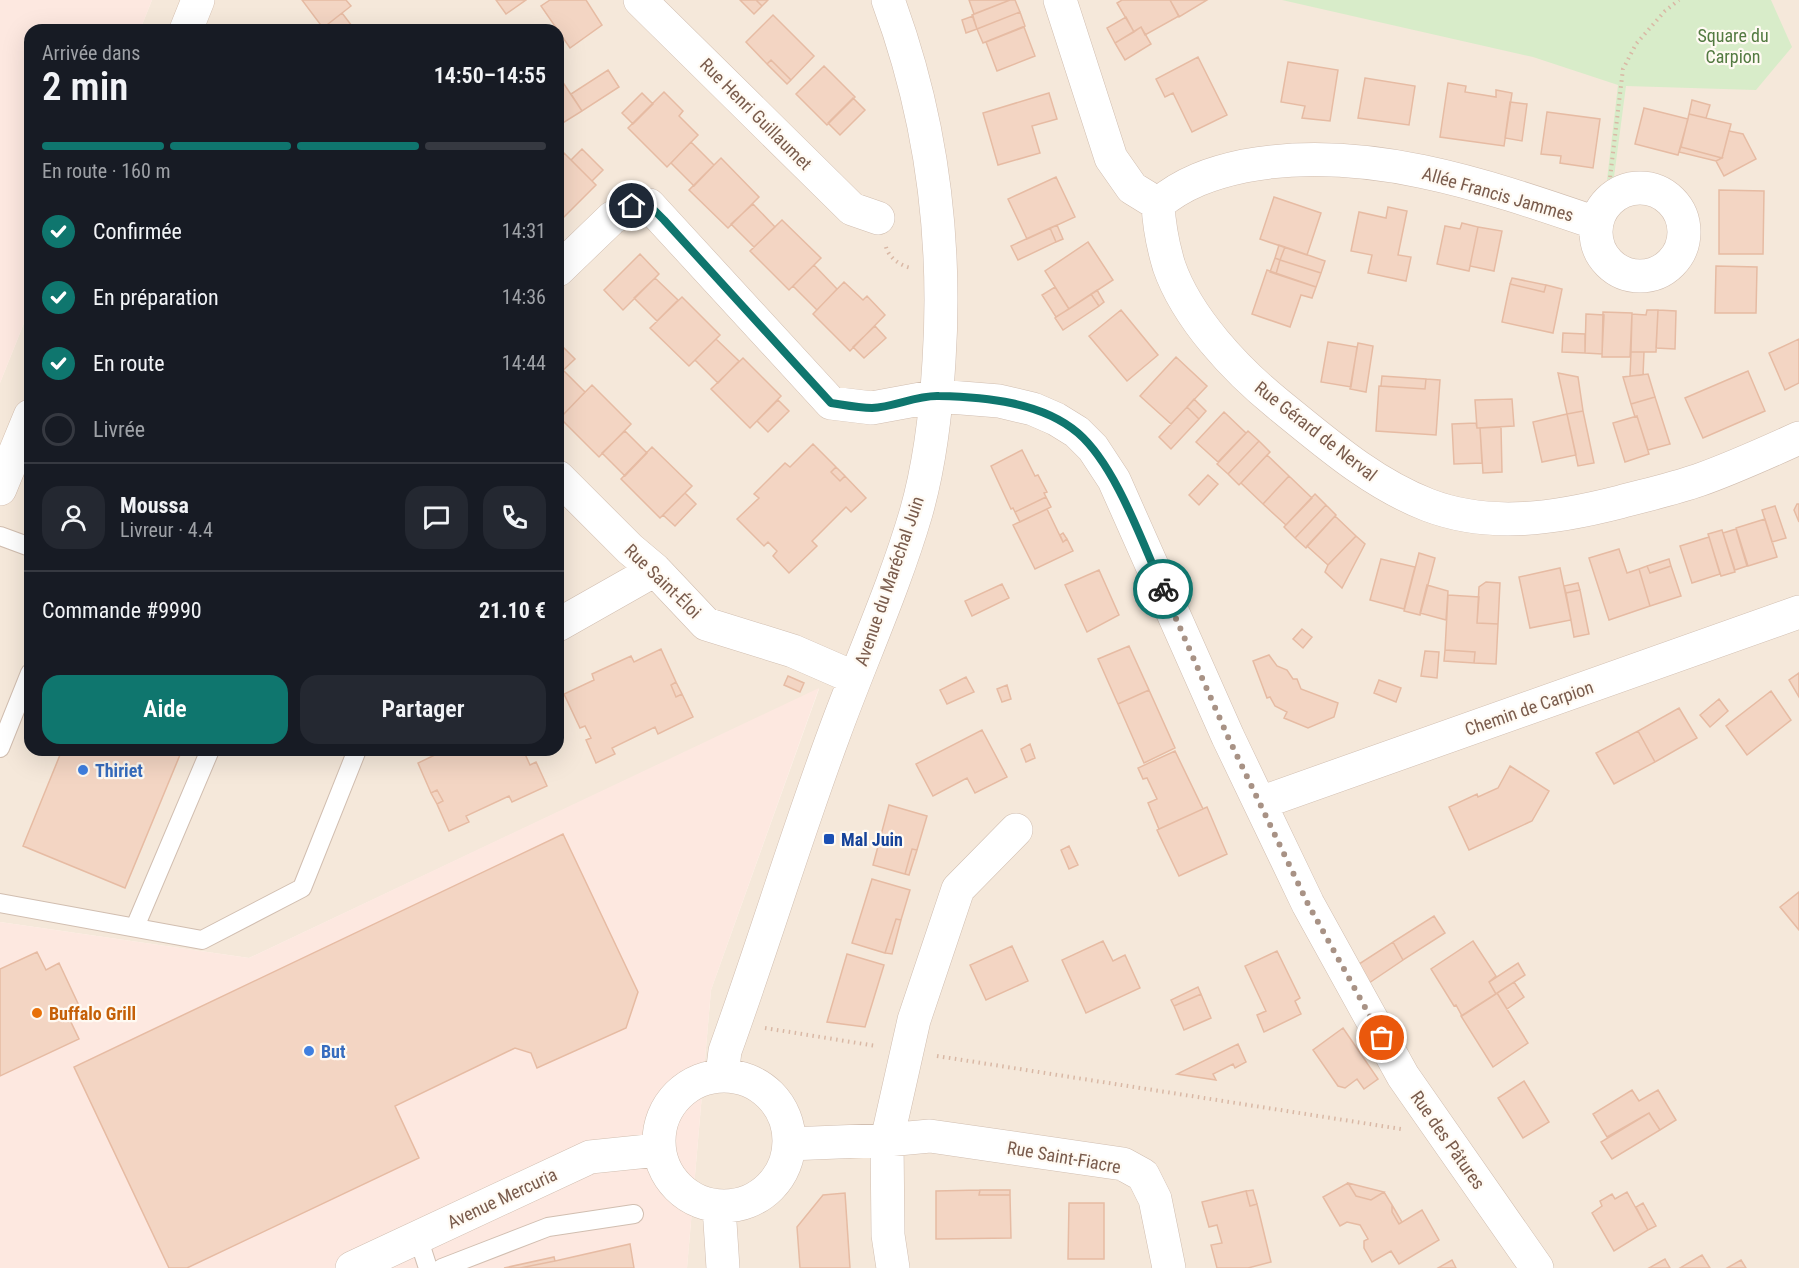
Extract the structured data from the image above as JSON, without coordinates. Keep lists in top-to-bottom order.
{
  "streets": {
    "street": [
      "Rue Henri Guillaumet",
      "Allée Francis Jammes",
      "Rue Gérard de Nerval",
      "Rue Saint-Éloi",
      "Avenue du Maréchal Juin",
      "Chemin de Carpion",
      "Rue des Pâtures",
      "Rue Saint-Fiacre",
      "Avenue Mercuria"
    ]
  },
  "crossings": [
    ["Allée Francis Jammes", "Rue Gérard de Nerval"],
    ["Rue Saint-Éloi", "Avenue du Maréchal Juin"],
    ["Avenue du Maréchal Juin", "Rue des Pâtures"],
    ["Avenue du Maréchal Juin", "Rue Saint-Fiacre"],
    ["Avenue du Maréchal Juin", "Avenue Mercuria"],
    ["Chemin de Carpion", "Rue des Pâtures"],
    ["Rue Saint-Fiacre", "Avenue Mercuria"]
  ],
  "parks": ["Square du Carpion"],
  "places": {
    "other": ["Thiriet", "Buffalo Grill", "But"],
    "transit": ["Mal Juin"]
  },
  "page": {
    "heading": ["2 min", "Arrivée dans", "14:50–14:55"],
    "panel": [
      "Moussa",
      "Livreur · 4.4",
      "Commande #9990",
      "21.10 €"
    ],
    "bar": "En route · 160 m",
    "list": [
      ["Confirmée", "14:31"],
      ["En préparation", "14:36"],
      ["En route", "14:44"],
      "Livrée"
    ],
    "buttons": ["Aide", "Partager"]
  }
}
